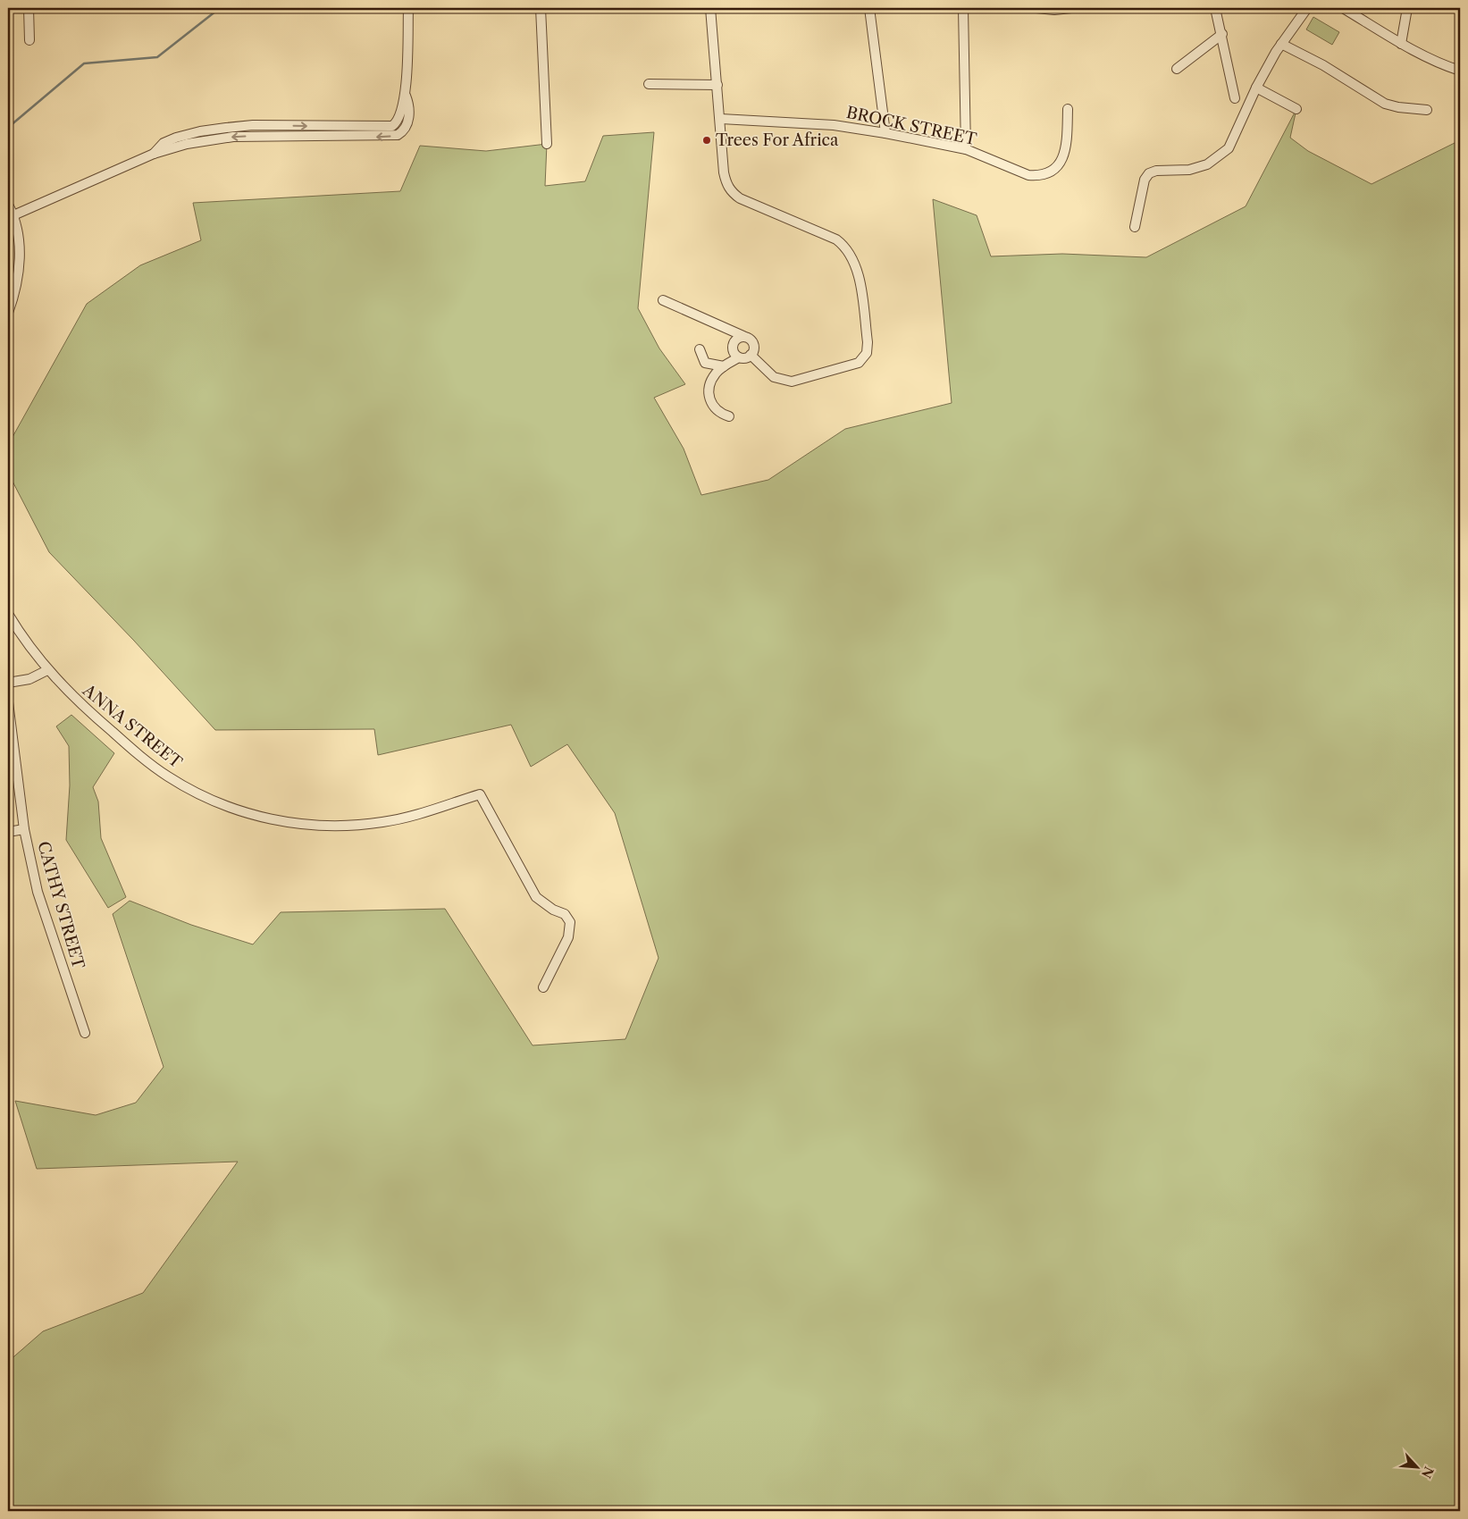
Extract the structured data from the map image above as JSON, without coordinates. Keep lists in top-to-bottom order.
{
  "streets": {
    "street": ["BROCK STREET", "ANNA STREET", "CATHY STREET"]
  },
  "places": ["Trees For Africa"],
  "north": "bottom right"
}
